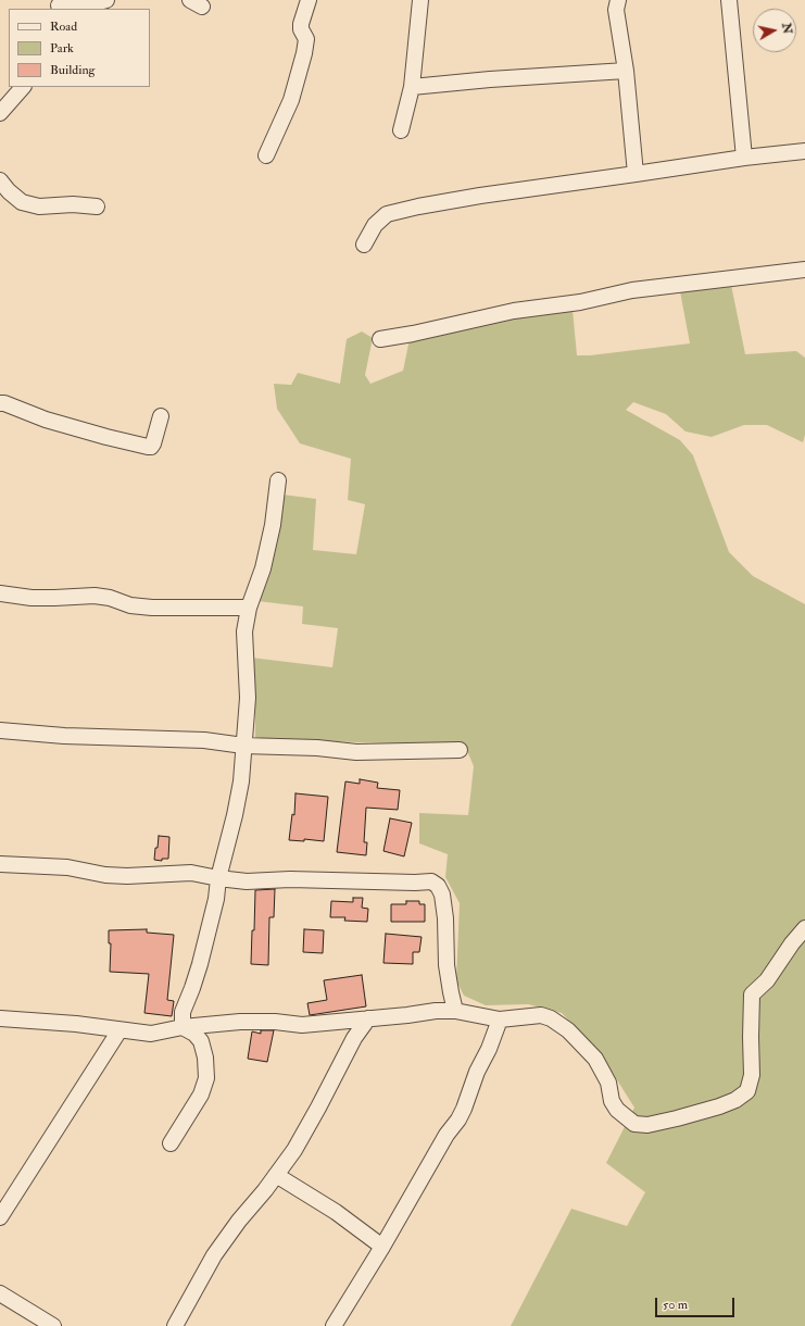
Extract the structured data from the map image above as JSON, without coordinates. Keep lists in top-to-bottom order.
{
  "legend": ["Road", "Park", "Building"],
  "scale_bar": "50 m",
  "north": "right"
}
